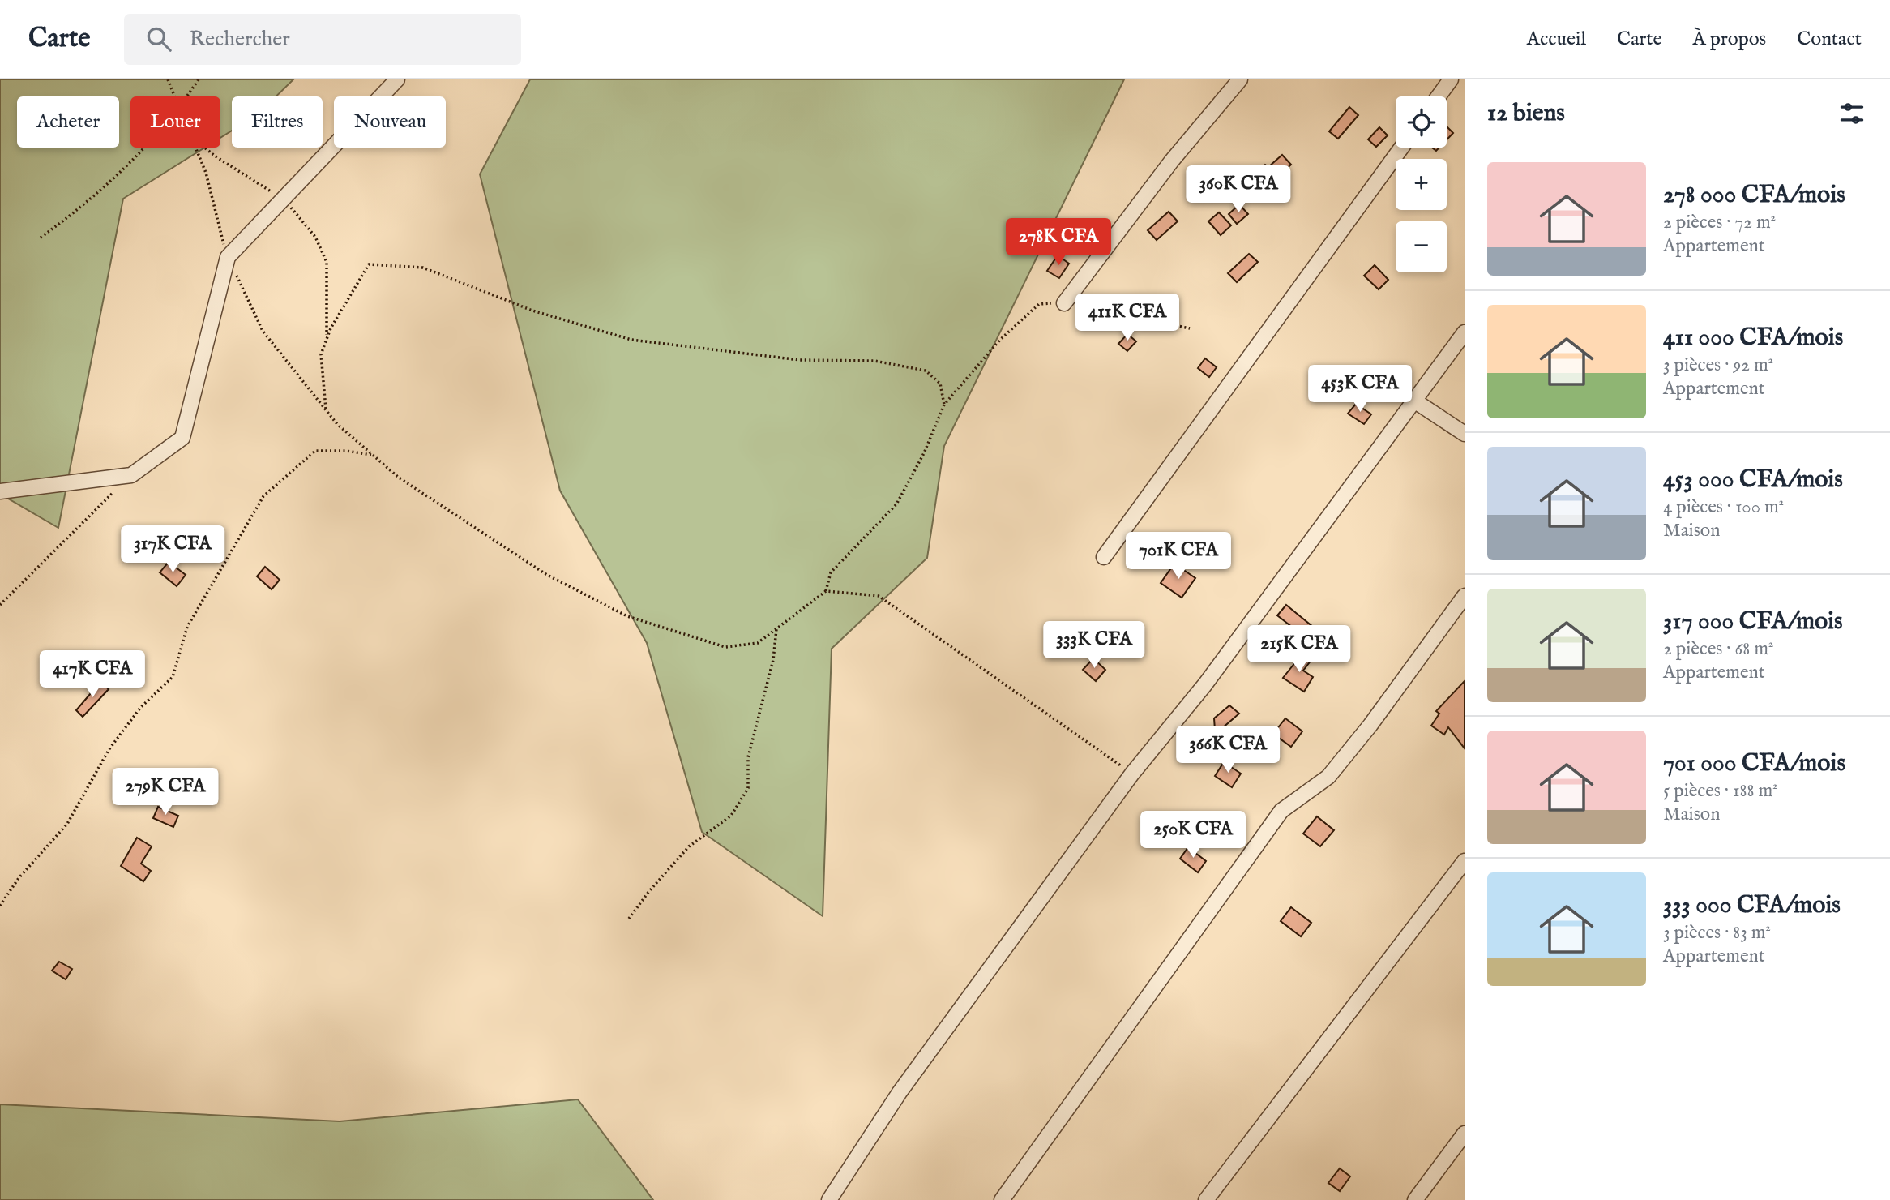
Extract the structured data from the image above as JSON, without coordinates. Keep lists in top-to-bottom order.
{
  "page": {
    "header": "Carte",
    "search": "Rechercher",
    "nav": [
      "Accueil",
      "Carte",
      "À propos",
      "Contact"
    ],
    "heading": "12 biens",
    "map_buttons": ["+", "−"],
    "chip": [
      "Acheter",
      "Louer",
      "Filtres",
      "Nouveau"
    ],
    "list": [
      {
        "name": "278 000 CFA/mois",
        "note": "2 pièces · 72 m² · Appartement"
      },
      {
        "name": "411 000 CFA/mois",
        "note": "3 pièces · 92 m² · Appartement"
      },
      {
        "name": "453 000 CFA/mois",
        "note": "4 pièces · 100 m² · Maison"
      },
      {
        "name": "317 000 CFA/mois",
        "note": "2 pièces · 68 m² · Appartement"
      },
      {
        "name": "701 000 CFA/mois",
        "note": "5 pièces · 188 m² · Maison"
      },
      {
        "name": "333 000 CFA/mois",
        "note": "3 pièces · 83 m² · Appartement"
      }
    ],
    "price": [
      "360K CFA",
      "278K CFA",
      "411K CFA",
      "453K CFA",
      "317K CFA",
      "701K CFA",
      "333K CFA",
      "215K CFA",
      "417K CFA",
      "366K CFA",
      "279K CFA",
      "250K CFA"
    ]
  }
}
